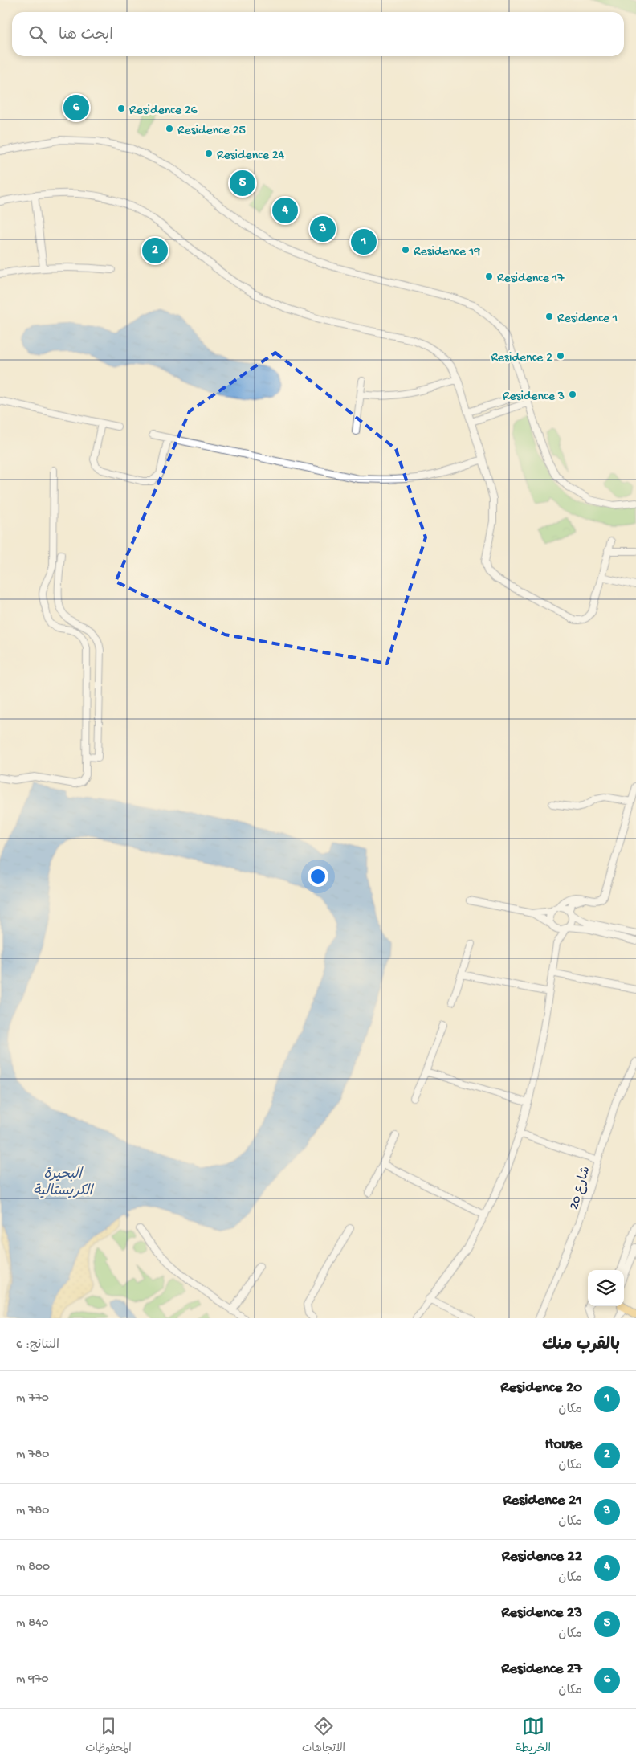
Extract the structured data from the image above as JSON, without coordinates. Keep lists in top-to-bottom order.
{
  "streets": {
    "street": ["شارع 20"]
  },
  "water": ["البحيرة الكريستالية"],
  "places": [
    "Residence 26",
    "Residence 25",
    "Residence 24",
    "Residence 19",
    "Residence 17",
    "Residence 1",
    "Residence 2",
    "Residence 3"
  ],
  "page": {
    "search": "ابحث هنا",
    "pins": [
      "6",
      "5",
      "4",
      "3",
      "1",
      "2"
    ],
    "heading": ["بالقرب منك", "النتائج: 6"],
    "list": [
      {
        "mark": "1",
        "name": "Residence 20",
        "note": "مكان",
        "value": "770 m"
      },
      {
        "mark": "2",
        "name": "House",
        "note": "مكان",
        "value": "780 m"
      },
      {
        "mark": "3",
        "name": "Residence 21",
        "note": "مكان",
        "value": "780 m"
      },
      {
        "mark": "4",
        "name": "Residence 22",
        "note": "مكان",
        "value": "800 m"
      },
      {
        "mark": "5",
        "name": "Residence 23",
        "note": "مكان",
        "value": "840 m"
      },
      {
        "mark": "6",
        "name": "Residence 27",
        "note": "مكان",
        "value": "970 m"
      }
    ],
    "nav": ["الخريطة", "الاتجاهات", "المحفوظات"]
  }
}
